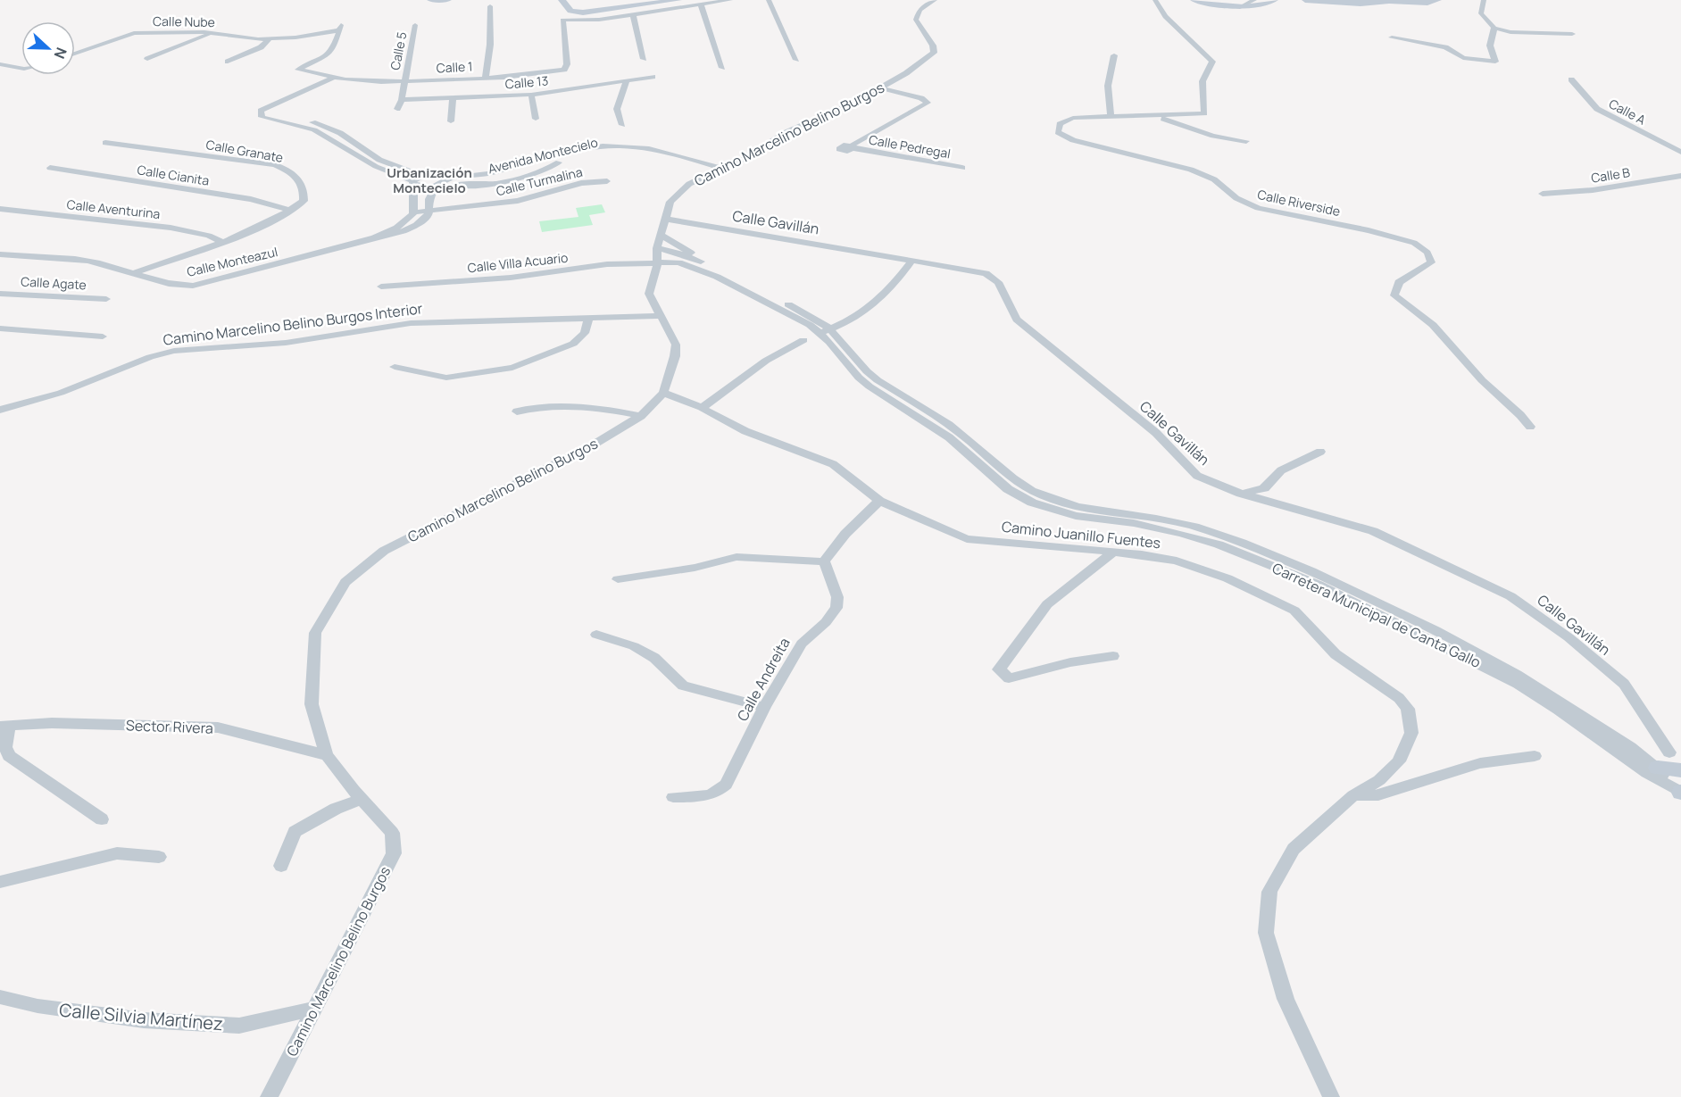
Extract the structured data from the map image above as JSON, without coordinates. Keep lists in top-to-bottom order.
{
  "streets": {
    "street": [
      "Calle Nube",
      "Calle 5",
      "Calle 1",
      "Calle 13",
      "Calle A",
      "Camino Marcelino Belino Burgos",
      "Calle Pedregal",
      "Calle Granate",
      "Avenida Montecielo",
      "Calle Cianita",
      "Calle B",
      "Calle Turmalina",
      "Calle Riverside",
      "Calle Aventurina",
      "Calle Gavillán",
      "Calle Monteazul",
      "Calle Villa Acuario",
      "Calle Agate",
      "Camino Marcelino Belino Burgos Interior",
      "Camino Juanillo Fuentes",
      "Carretera Municipal de Canta Gallo",
      "Calle Andreíta",
      "Sector Rivera",
      "Calle Silvia Martínez"
    ]
  },
  "crossings": [
    ["Calle 5", "Calle 1"],
    ["Calle 5", "Calle 13"],
    ["Camino Marcelino Belino Burgos", "Calle Pedregal"],
    ["Camino Marcelino Belino Burgos", "Avenida Montecielo"],
    ["Camino Marcelino Belino Burgos", "Calle Gavillán"],
    ["Camino Marcelino Belino Burgos", "Calle Villa Acuario"],
    ["Camino Marcelino Belino Burgos", "Camino Marcelino Belino Burgos Interior"],
    ["Camino Marcelino Belino Burgos", "Camino Juanillo Fuentes"],
    ["Camino Marcelino Belino Burgos", "Carretera Municipal de Canta Gallo"],
    ["Camino Marcelino Belino Burgos", "Sector Rivera"],
    ["Camino Marcelino Belino Burgos", "Calle Silvia Martínez"],
    ["Calle Granate", "Calle Cianita"],
    ["Calle Turmalina", "Calle Monteazul"],
    ["Calle Gavillán", "Carretera Municipal de Canta Gallo"],
    ["Calle Villa Acuario", "Carretera Municipal de Canta Gallo"]
  ],
  "districts": ["Urbanización Montecielo"],
  "north": "right"
}
